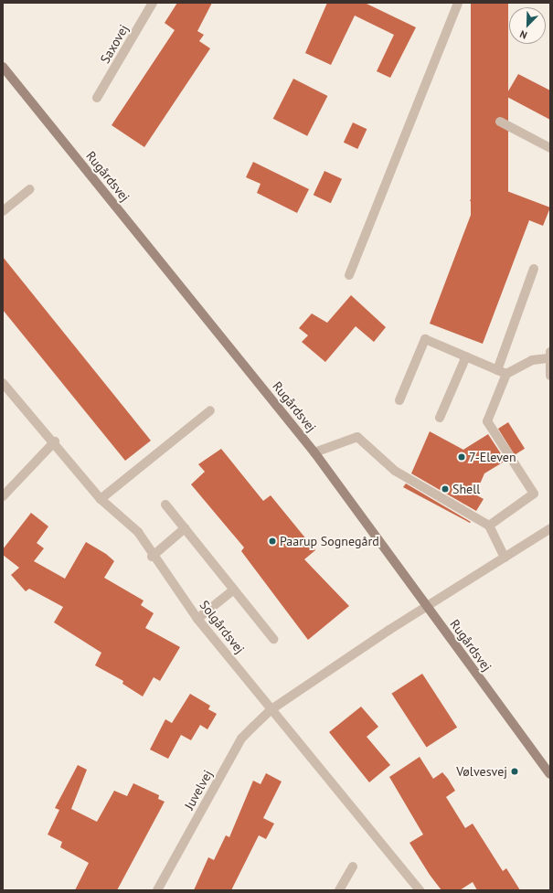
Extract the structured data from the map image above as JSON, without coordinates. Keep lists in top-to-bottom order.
{
  "streets": {
    "main road": ["Rugårdsvej"],
    "street": ["Saxovej", "Solgårdsvej", "Juvelvej"]
  },
  "crossings": [
    ["Solgårdsvej", "Juvelvej"]
  ],
  "places": [
    "7-Eleven",
    "Shell",
    "Paarup Sognegård",
    "Vølvesvej"
  ],
  "north": "bottom left"
}
